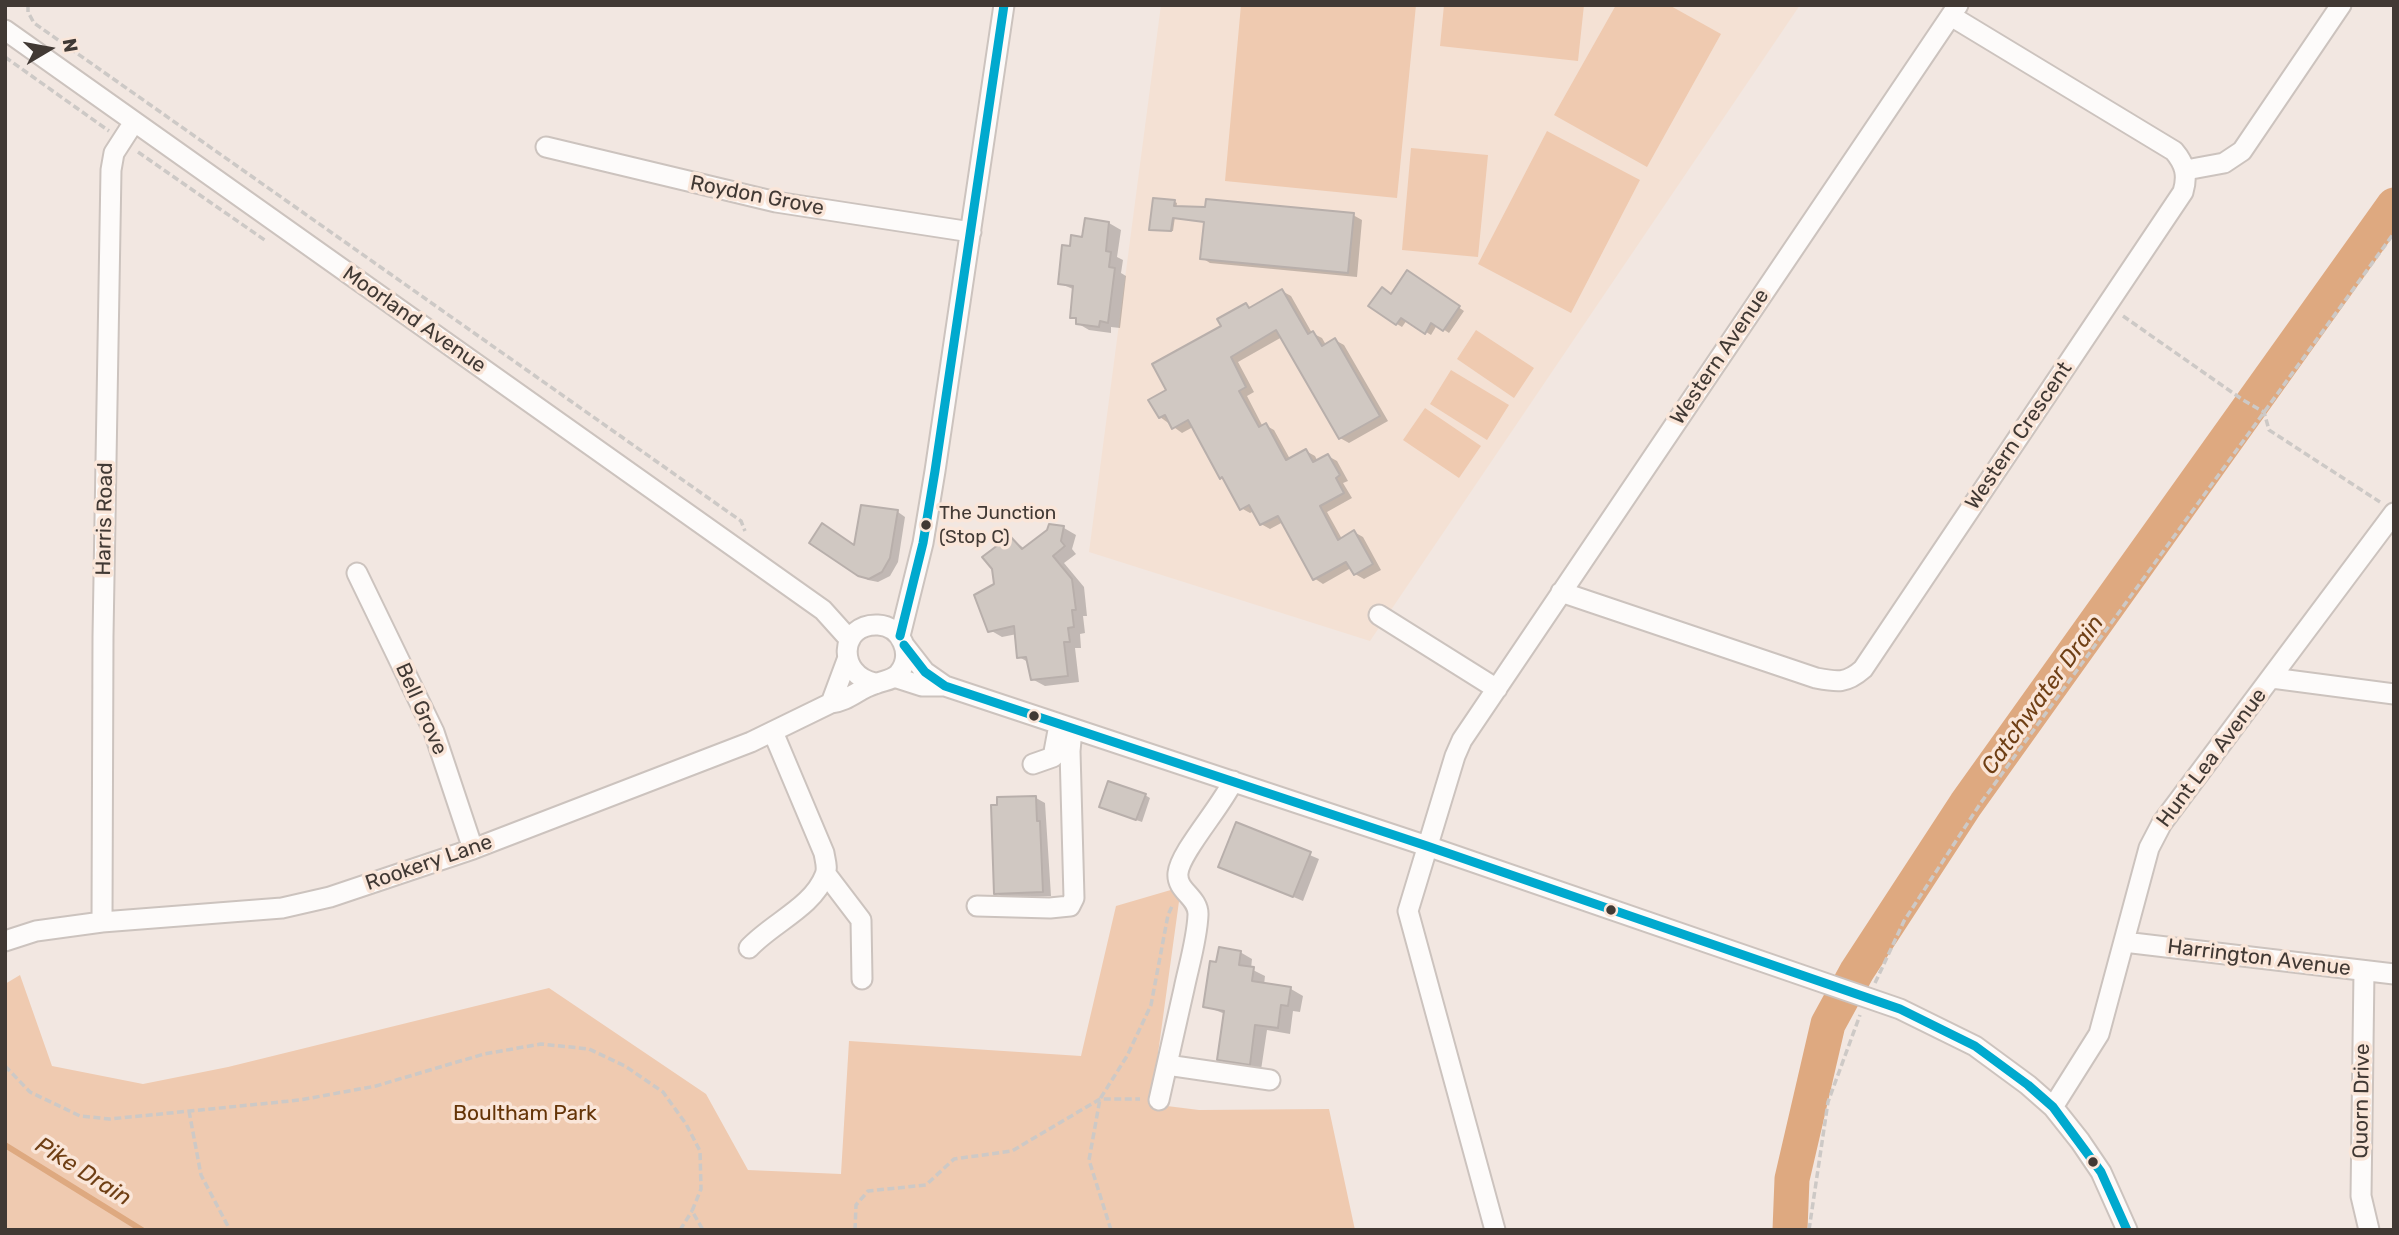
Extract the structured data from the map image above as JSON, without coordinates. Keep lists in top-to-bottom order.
{
  "streets": {
    "street": [
      "Roydon Grove",
      "Moorland Avenue",
      "Western Avenue",
      "Western Crescent",
      "Harris Road",
      "Bell Grove",
      "Hunt Lea Avenue",
      "Rookery Lane",
      "Harrington Avenue",
      "Quorn Drive"
    ]
  },
  "crossings": [
    ["Moorland Avenue", "Harris Road"],
    ["Moorland Avenue", "Rookery Lane"],
    ["Western Avenue", "Western Crescent"],
    ["Harris Road", "Rookery Lane"],
    ["Bell Grove", "Rookery Lane"],
    ["Hunt Lea Avenue", "Harrington Avenue"],
    ["Harrington Avenue", "Quorn Drive"]
  ],
  "water": ["Catchwater Drain", "Pike Drain"],
  "parks": ["Boultham Park"],
  "places": ["The Junction (Stop C)"],
  "north": "right"
}
